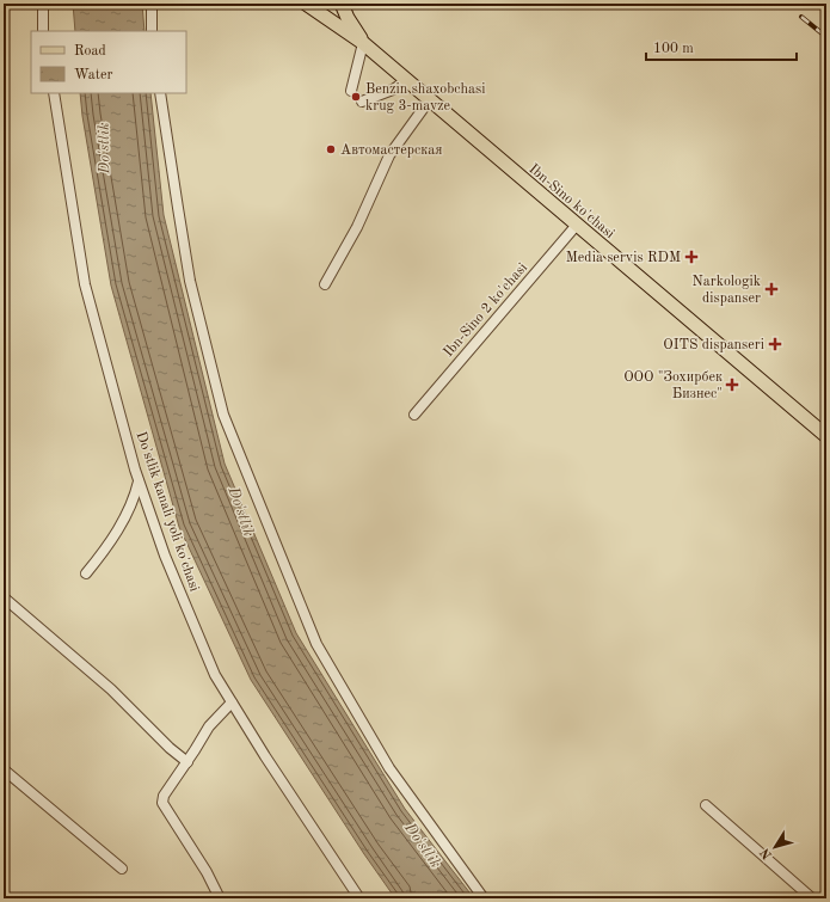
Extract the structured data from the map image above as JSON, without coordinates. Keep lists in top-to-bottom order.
{
  "streets": {
    "main road": ["Ibn-Sino ko'chasi"],
    "street": ["Ibn-Sino 2 ko'chasi", "Do'stlik kanali yoli ko'chasi"]
  },
  "crossings": [
    ["Ibn-Sino ko'chasi", "Ibn-Sino 2 ko'chasi"]
  ],
  "water": ["Do'stlik"],
  "places": {
    "other": ["Benzin shaxobchasi krug 3-mavze", "Автомастерская"],
    "health": [
      "Media servis RDM",
      "Narkologik dispanser",
      "OITS dispanseri",
      "ООО \"Зохирбек Бизнес\""
    ]
  },
  "legend": ["Road", "Water"],
  "scale_bar": "100 m",
  "north": "bottom left"
}
